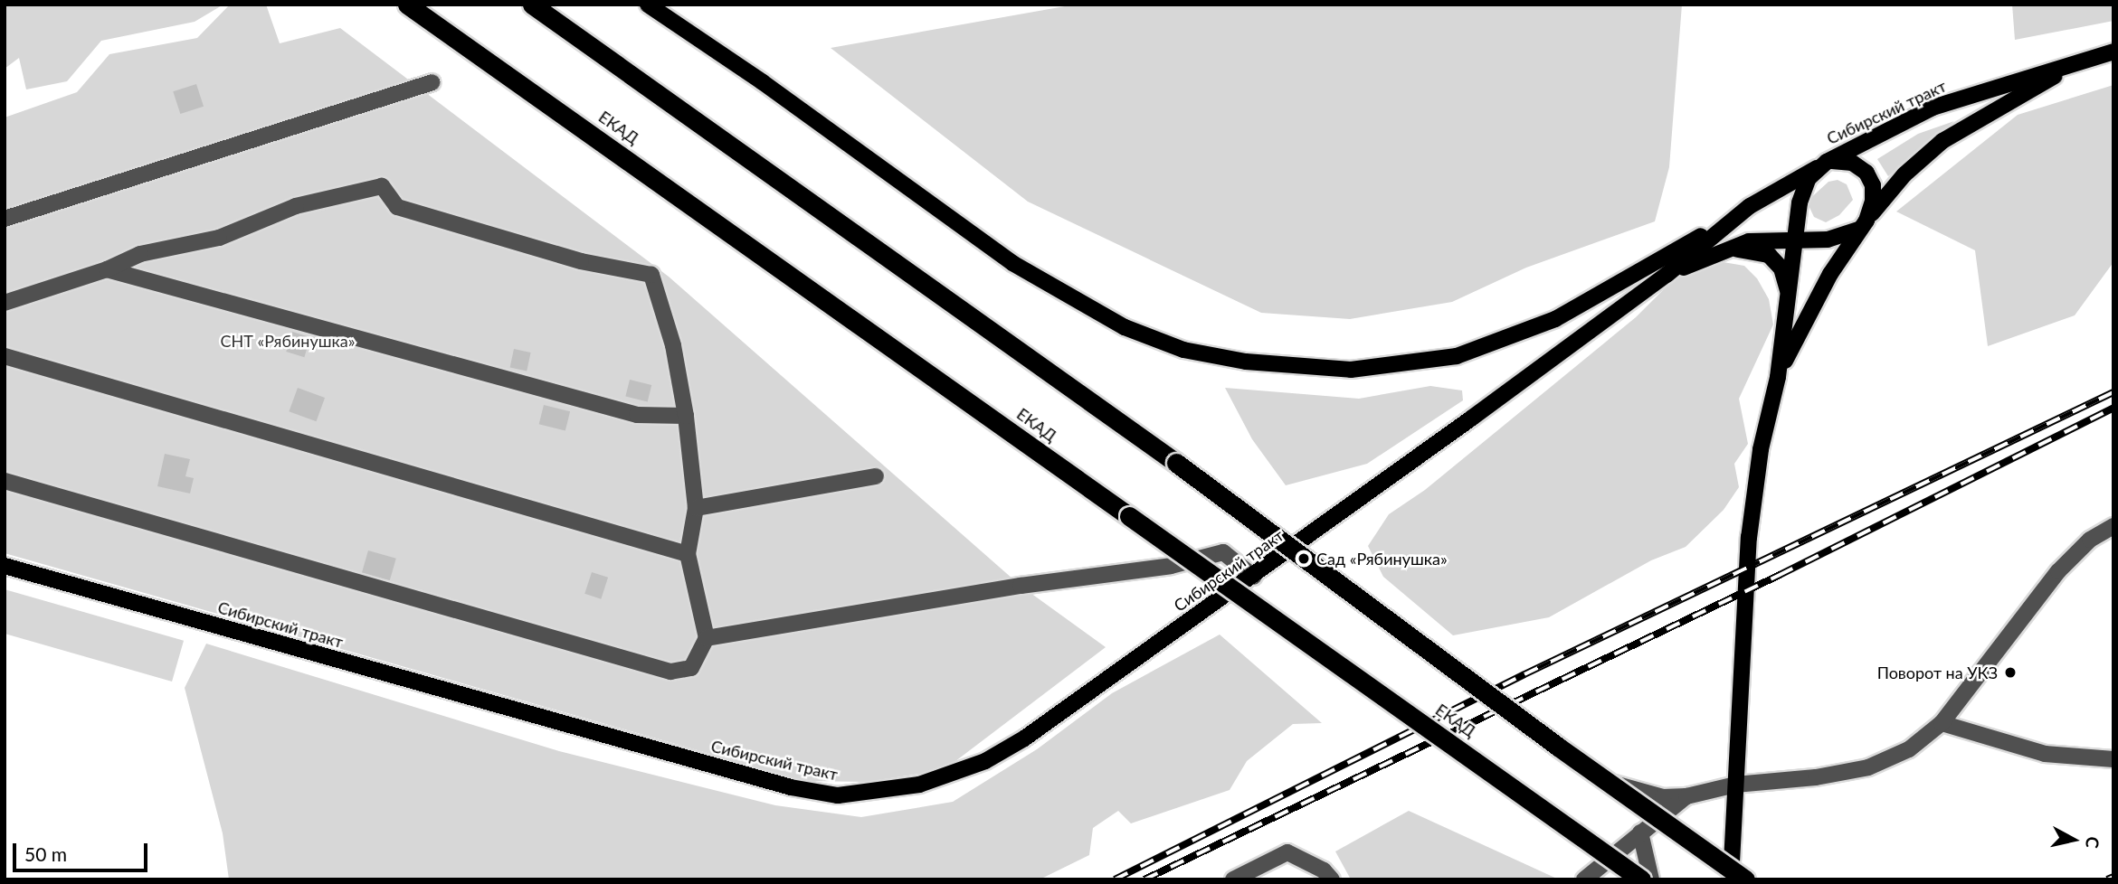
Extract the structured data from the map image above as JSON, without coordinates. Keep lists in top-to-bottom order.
{
  "streets": {
    "highway": ["ЕКАД"],
    "main road": ["Сибирский тракт"]
  },
  "parks": ["СНТ «Рябинушка»"],
  "places": ["Сад «Рябинушка»", "Поворот на УКЗ"],
  "scale_bar": "50 m",
  "north": "right"
}
